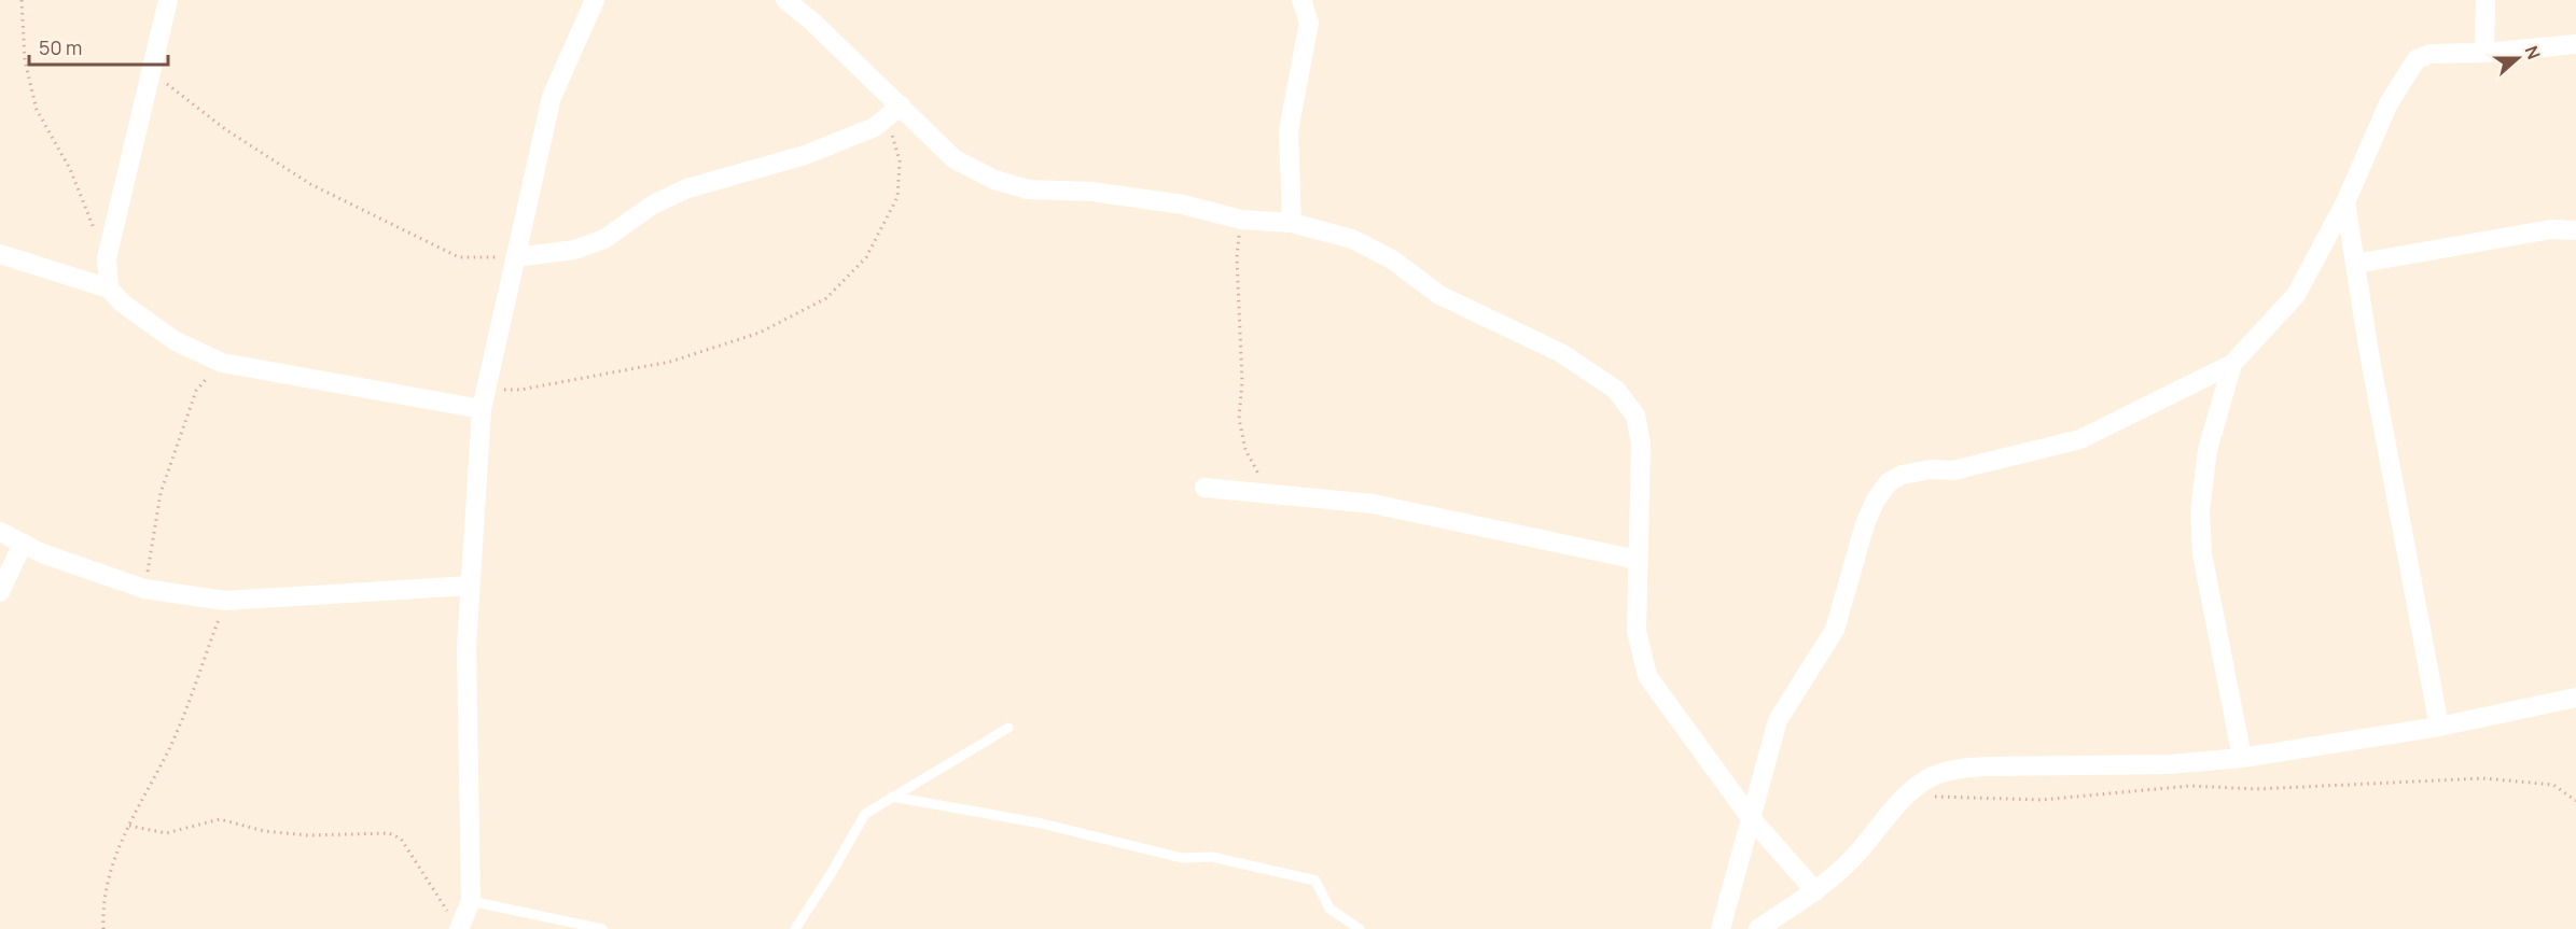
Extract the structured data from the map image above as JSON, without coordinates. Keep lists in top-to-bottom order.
{
  "scale_bar": "50 m",
  "north": "right"
}
